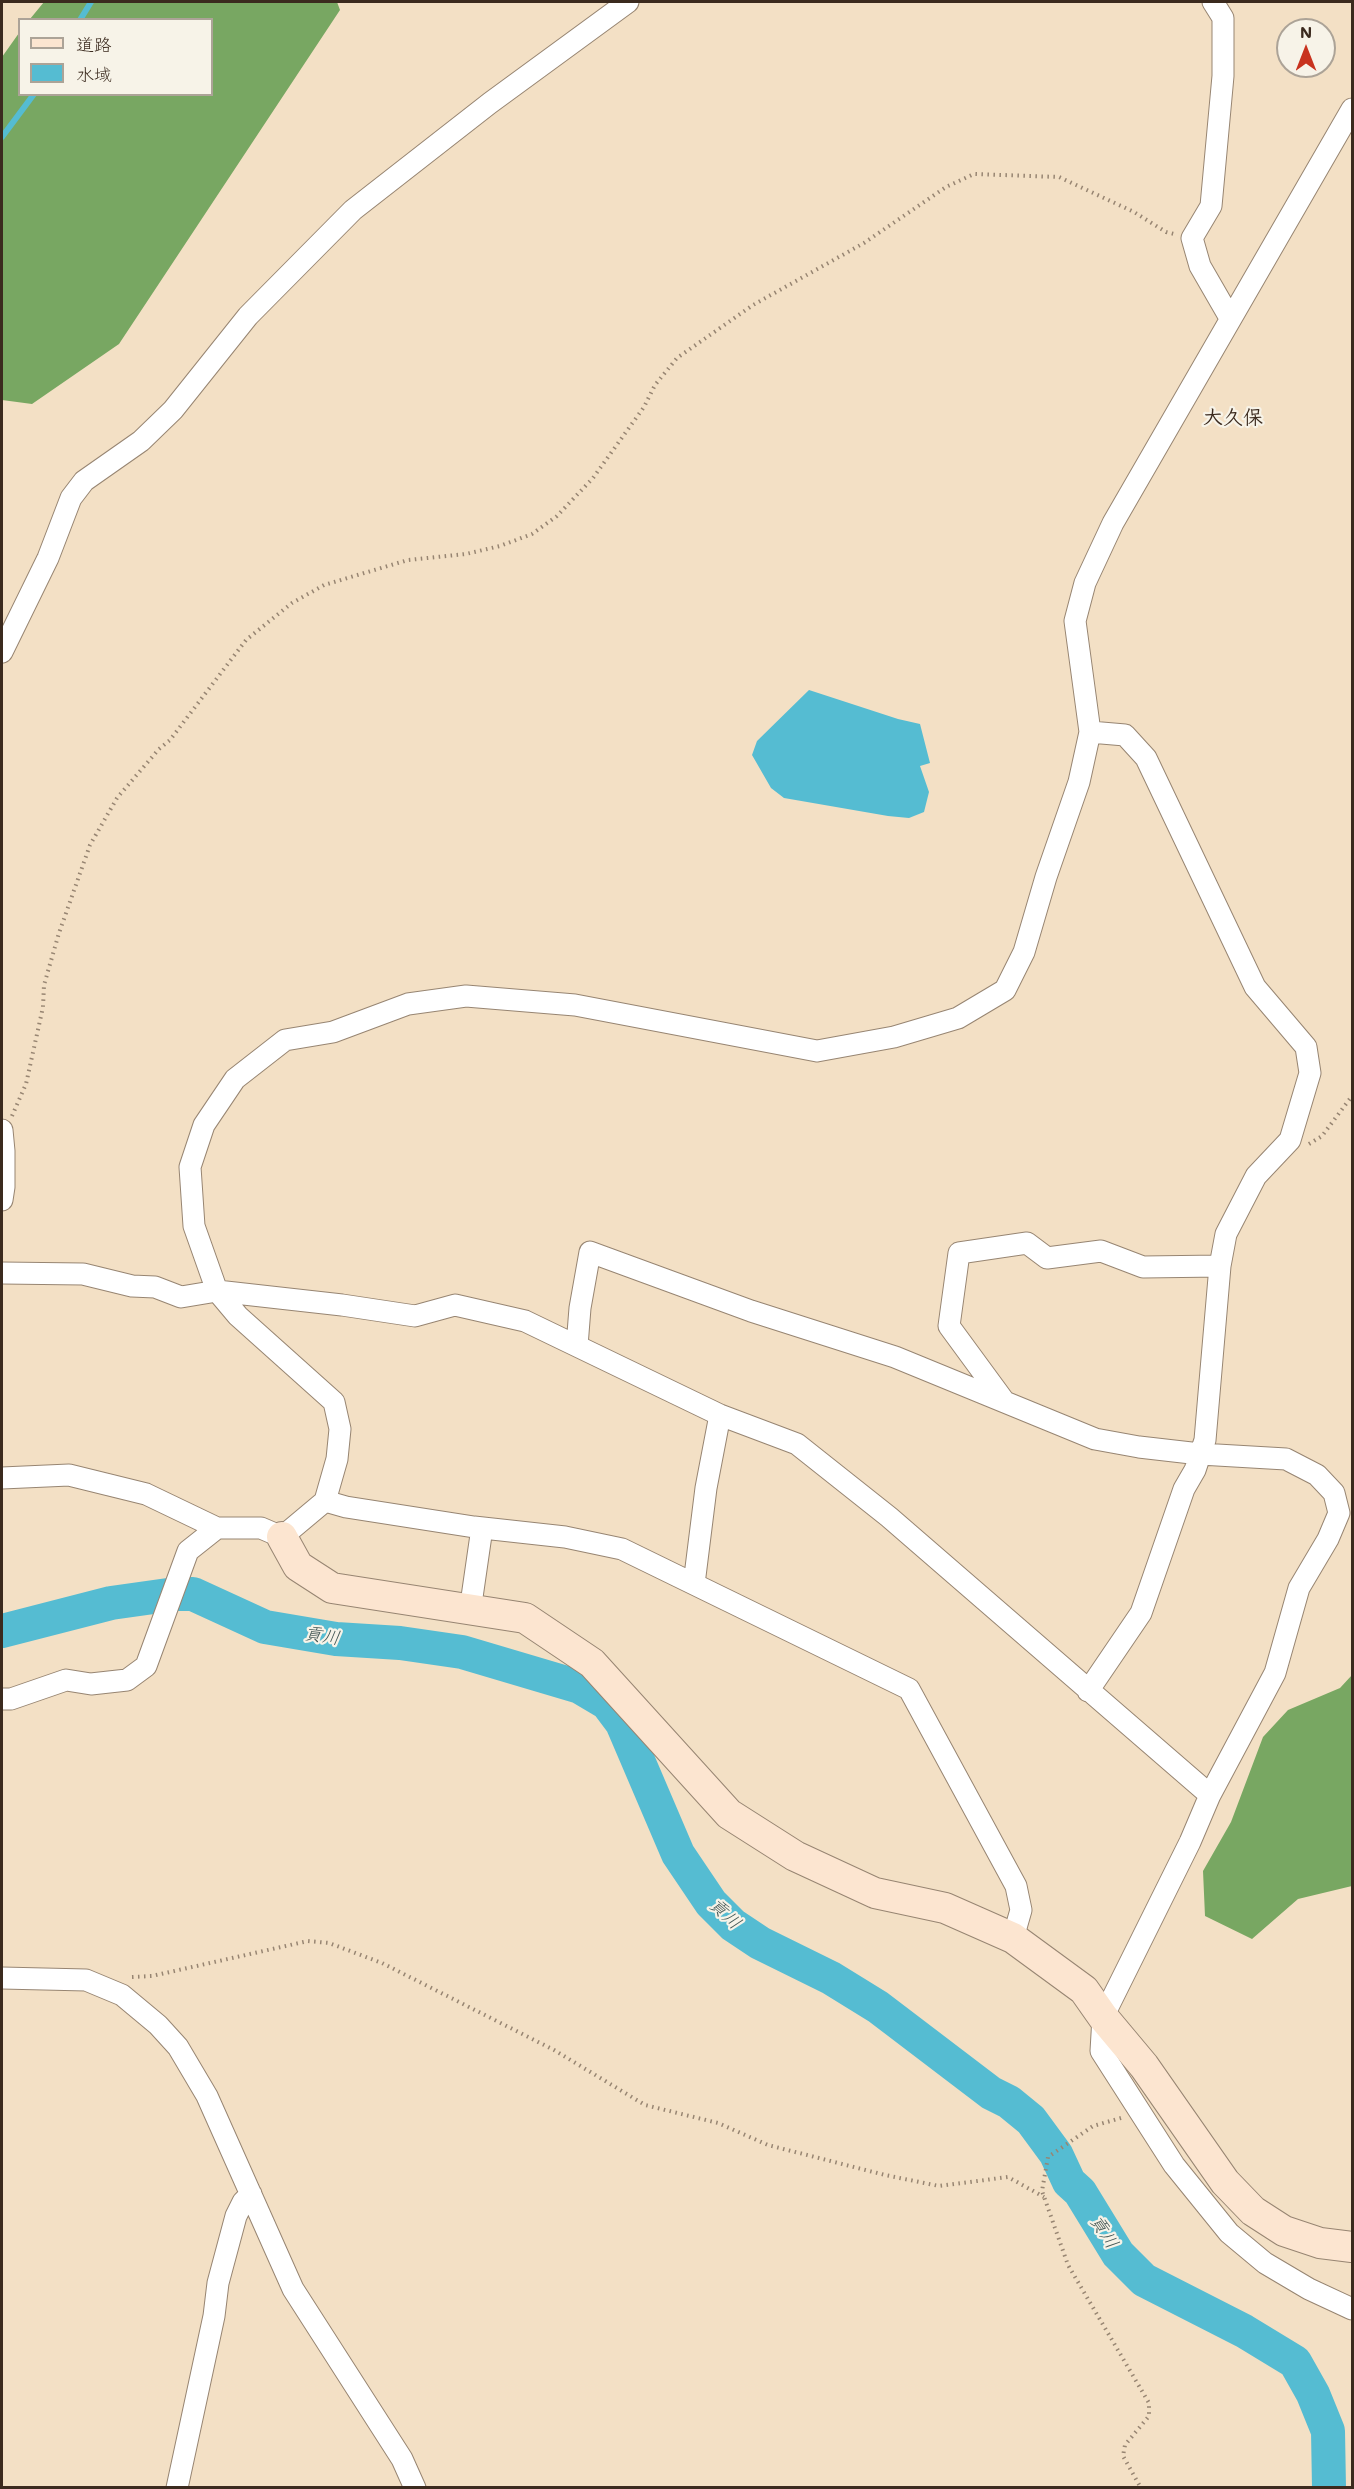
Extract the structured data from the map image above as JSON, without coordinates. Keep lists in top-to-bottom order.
{
  "districts": ["大久保"],
  "water": ["貢川"],
  "legend": ["道路", "水域"],
  "north": "top"
}
